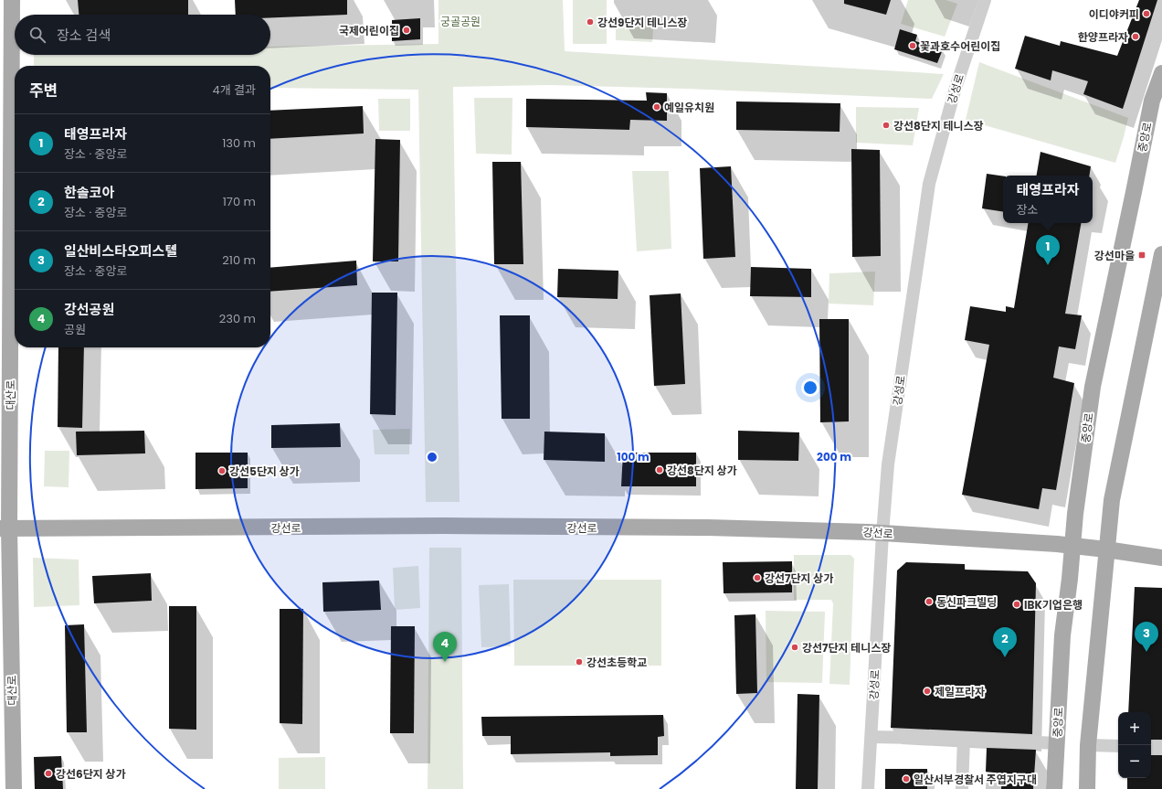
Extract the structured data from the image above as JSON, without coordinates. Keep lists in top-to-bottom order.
{
  "streets": {
    "main road": ["중앙로", "대산로", "강선로"],
    "street": ["강성로"]
  },
  "crossings": [
    ["강성로", "강선로"],
    ["중앙로", "강선로"],
    ["대산로", "강선로"]
  ],
  "parks": ["궁골공원"],
  "places": {
    "other": [
      "이디야커피",
      "강선9단지 테니스장",
      "국제어린이집",
      "한양프라자",
      "꽃과호수어린이집",
      "예일유치원",
      "강선8단지 테니스장",
      "강선8단지 상가",
      "강선5단지 상가",
      "강선7단지 상가",
      "동신파크빌딩",
      "IBK기업은행",
      "강선7단지 테니스장",
      "강선초등학교",
      "제일프라자",
      "강선6단지 상가",
      "일산서부경찰서 주엽지구대"
    ],
    "transit": ["강선마을"]
  },
  "page": {
    "search": "장소 검색",
    "heading": ["주변", "4개 결과"],
    "list": [
      {
        "mark": "1",
        "name": "태영프라자",
        "note": "장소 · 중앙로",
        "value": "130 m"
      },
      {
        "mark": "2",
        "name": "한솔코아",
        "note": "장소 · 중앙로",
        "value": "170 m"
      },
      {
        "mark": "3",
        "name": "일산비스타오피스텔",
        "note": "장소 · 중앙로",
        "value": "210 m"
      },
      {
        "mark": "4",
        "name": "강선공원",
        "note": "공원",
        "value": "230 m"
      }
    ],
    "popup": ["태영프라자", "장소"],
    "pins": [
      "1",
      "3",
      "2",
      "4"
    ],
    "map_buttons": ["+", "−"]
  },
  "rings": ["100 m", "200 m"]
}
